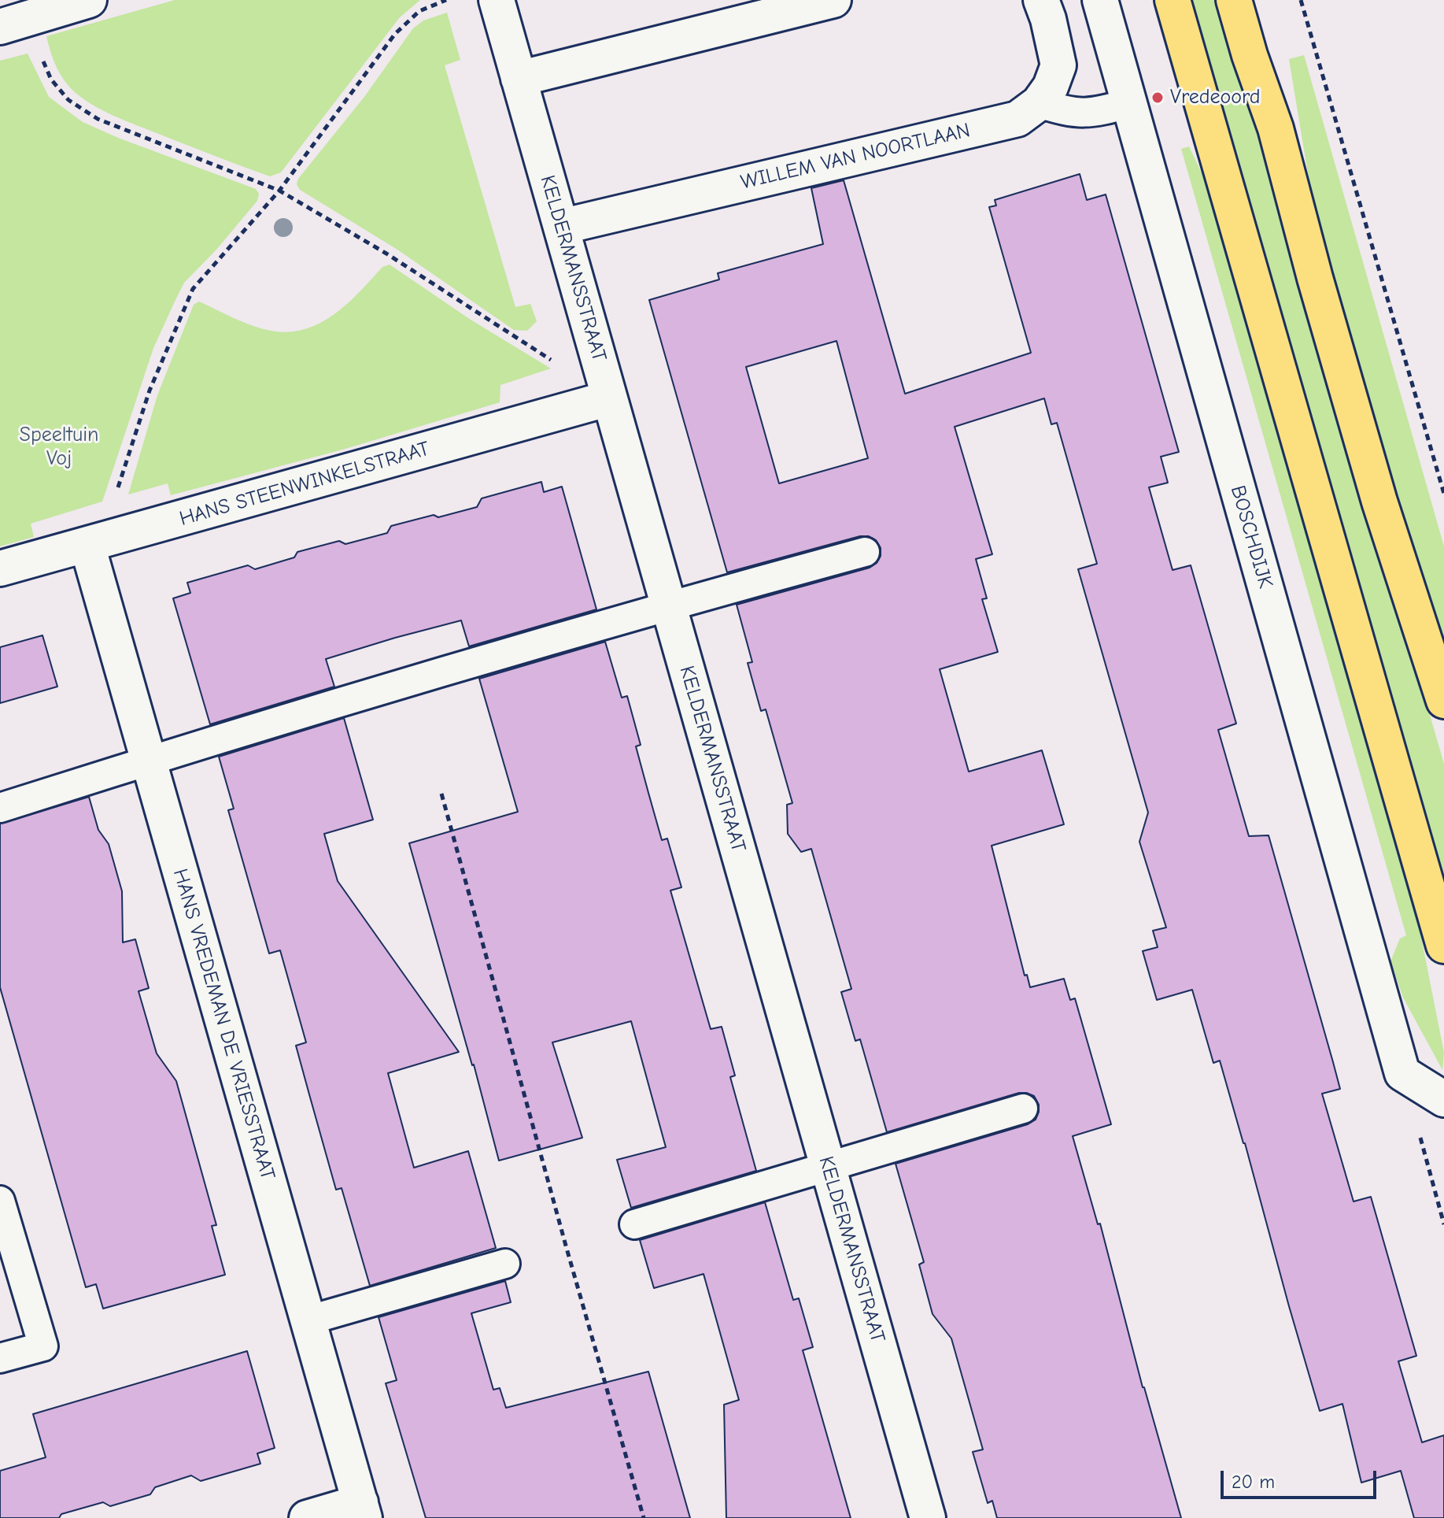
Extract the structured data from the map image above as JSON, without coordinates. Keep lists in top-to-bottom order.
{
  "streets": {
    "street": [
      "WILLEM VAN NOORTLAAN",
      "KELDERMANSSTRAAT",
      "HANS STEENWINKELSTRAAT",
      "BOSCHDIJK",
      "HANS VREDEMAN DE VRIESSTRAAT"
    ]
  },
  "crossings": [
    ["WILLEM VAN NOORTLAAN", "KELDERMANSSTRAAT"],
    ["KELDERMANSSTRAAT", "HANS STEENWINKELSTRAAT"],
    ["HANS STEENWINKELSTRAAT", "HANS VREDEMAN DE VRIESSTRAAT"]
  ],
  "parks": ["Speeltuin Voj"],
  "places": ["Vredeoord"],
  "scale_bar": "20 m"
}
